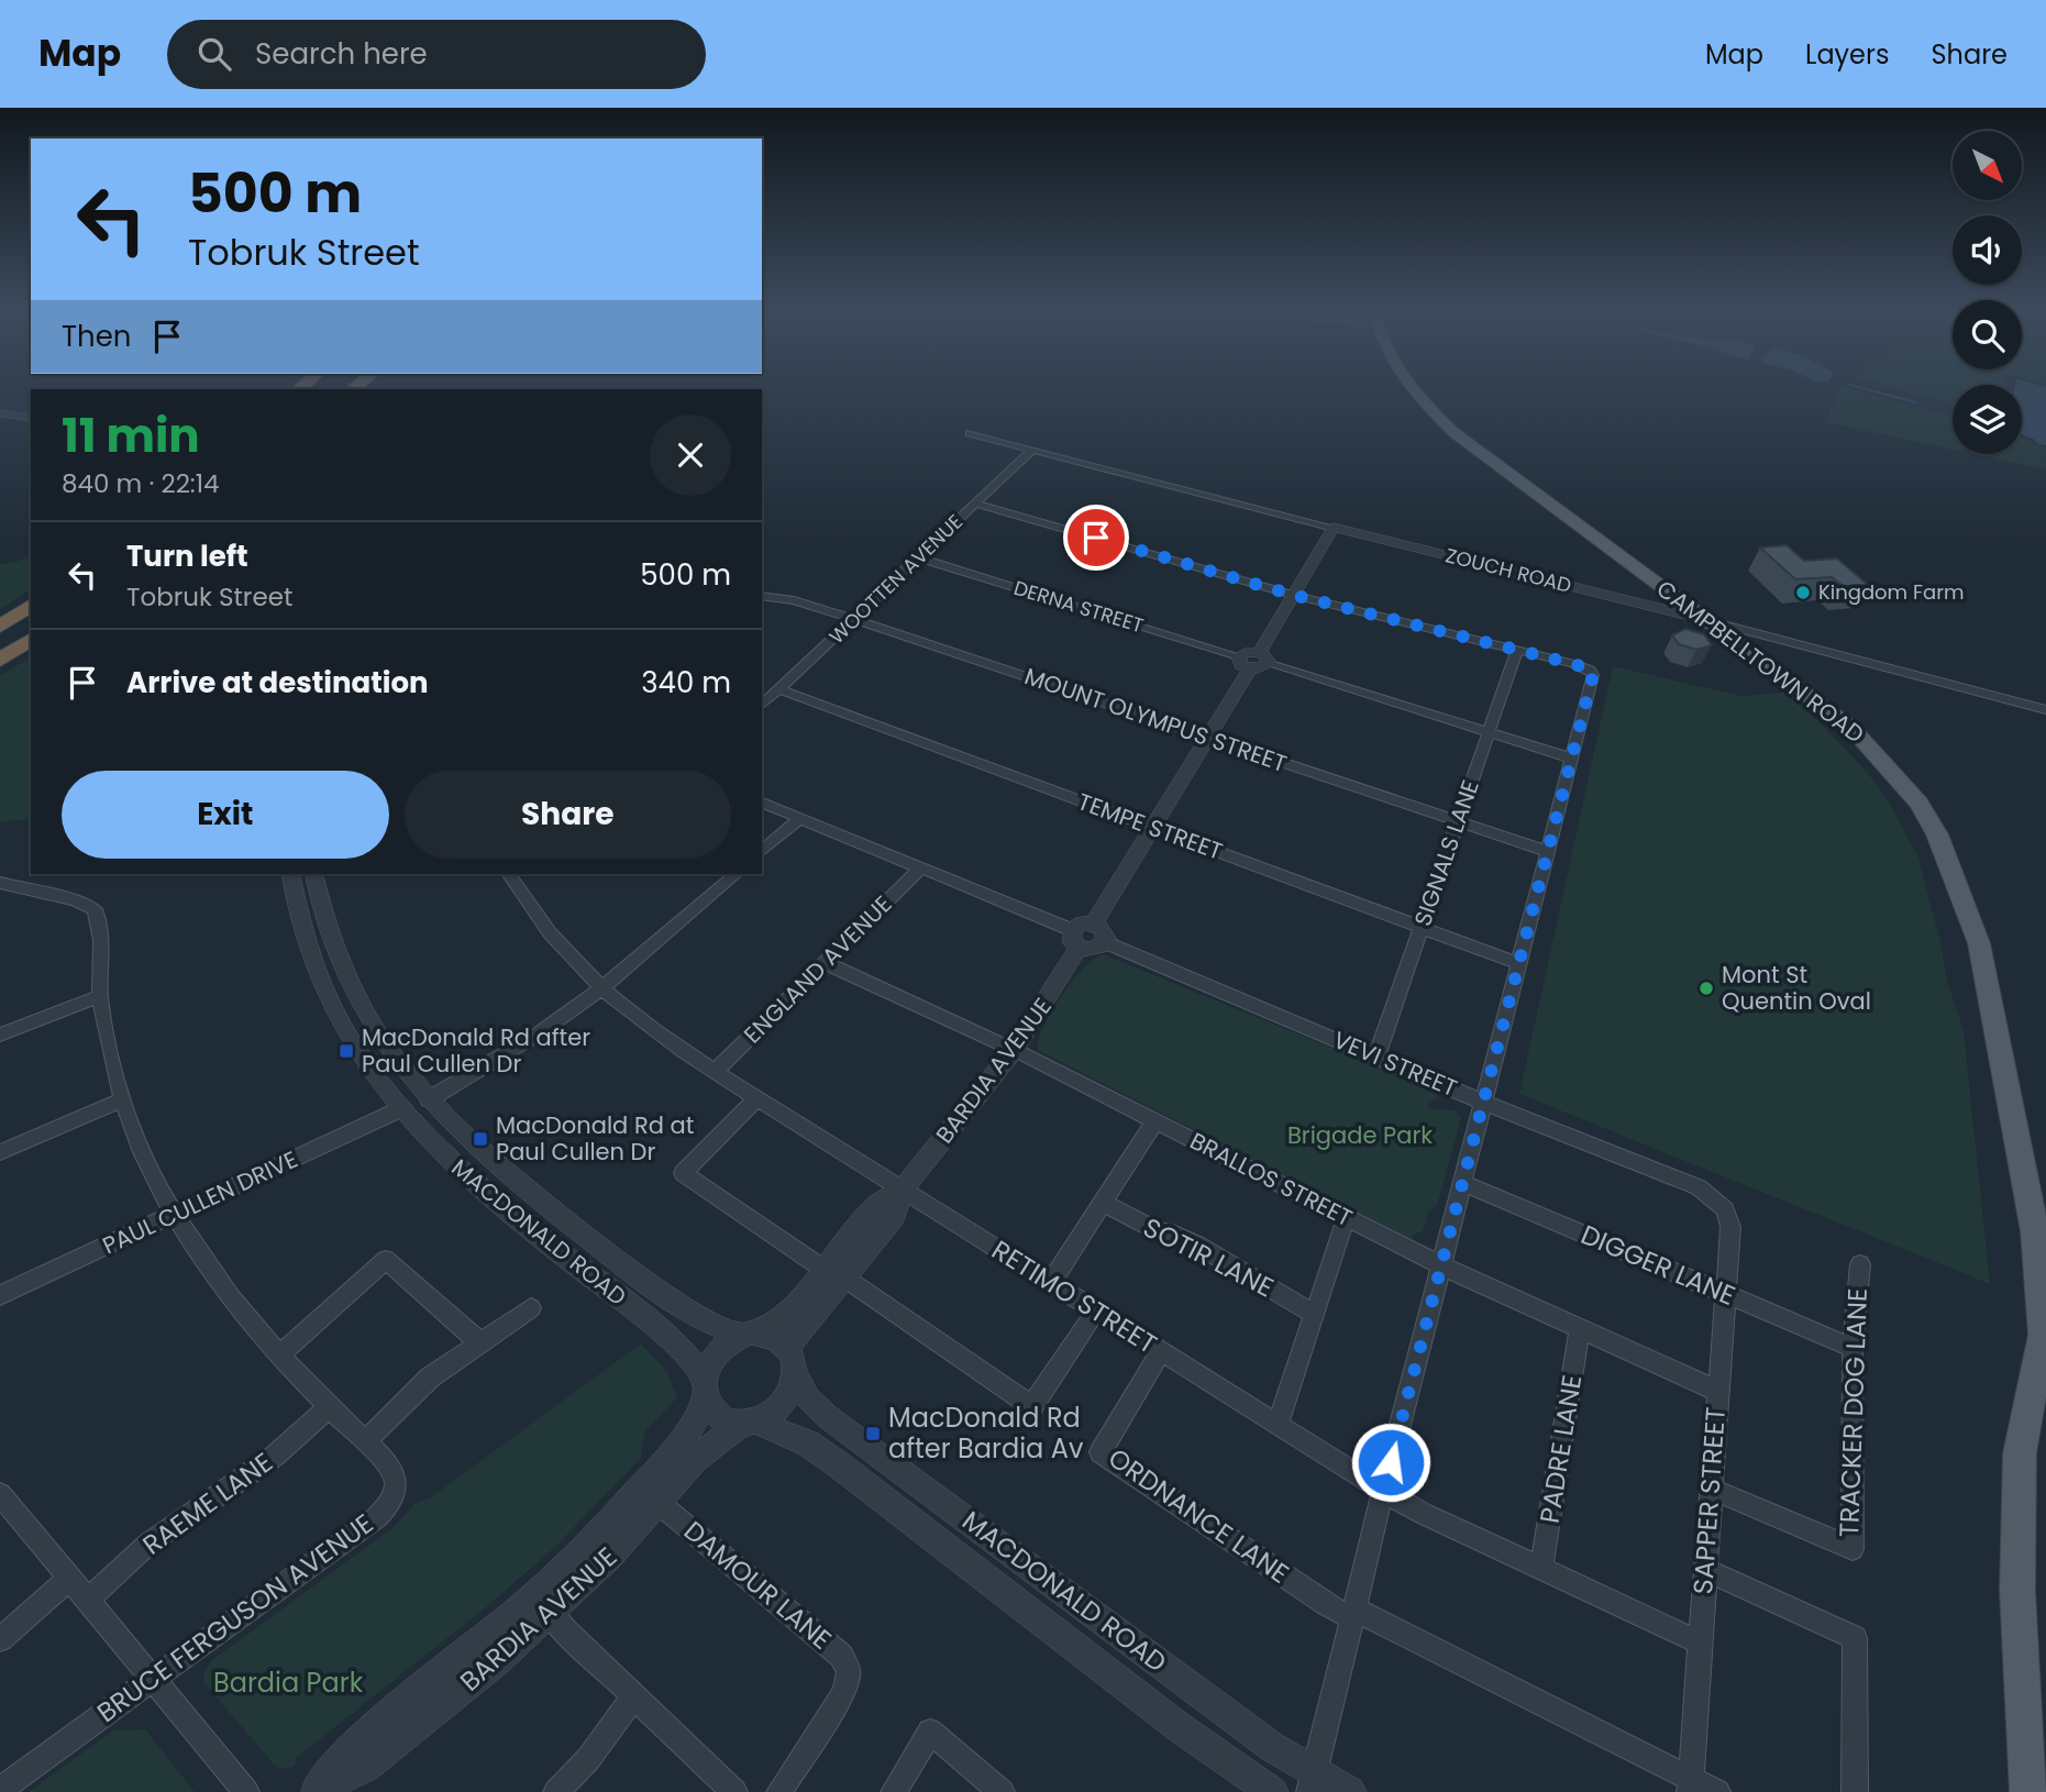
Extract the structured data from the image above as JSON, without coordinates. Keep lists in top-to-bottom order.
{
  "streets": {
    "main road": ["CAMPBELLTOWN ROAD"],
    "street": [
      "ZOUCH ROAD",
      "WOOTTEN AVENUE",
      "DERNA STREET",
      "MOUNT OLYMPUS STREET",
      "TEMPE STREET",
      "SIGNALS LANE",
      "ENGLAND AVENUE",
      "VEVI STREET",
      "BARDIA AVENUE",
      "BRALLOS STREET",
      "PAUL CULLEN DRIVE",
      "MACDONALD ROAD",
      "SOTIR LANE",
      "DIGGER LANE",
      "RETIMO STREET",
      "TRACKER DOG LANE",
      "PADRE LANE",
      "SAPPER STREET",
      "RAEME LANE",
      "ORDNANCE LANE",
      "DAMOUR LANE",
      "BRUCE FERGUSON AVENUE"
    ]
  },
  "crossings": [
    ["ZOUCH ROAD", "WOOTTEN AVENUE"],
    ["ZOUCH ROAD", "CAMPBELLTOWN ROAD"],
    ["WOOTTEN AVENUE", "DERNA STREET"],
    ["WOOTTEN AVENUE", "MOUNT OLYMPUS STREET"],
    ["WOOTTEN AVENUE", "TEMPE STREET"],
    ["MOUNT OLYMPUS STREET", "SIGNALS LANE"],
    ["TEMPE STREET", "SIGNALS LANE"],
    ["SIGNALS LANE", "VEVI STREET"],
    ["ENGLAND AVENUE", "BRALLOS STREET"],
    ["ENGLAND AVENUE", "RETIMO STREET"],
    ["VEVI STREET", "BARDIA AVENUE"],
    ["VEVI STREET", "SAPPER STREET"],
    ["BARDIA AVENUE", "BRALLOS STREET"],
    ["BARDIA AVENUE", "MACDONALD ROAD"],
    ["BARDIA AVENUE", "RETIMO STREET"],
    ["BARDIA AVENUE", "DAMOUR LANE"],
    ["BRALLOS STREET", "PADRE LANE"],
    ["BRALLOS STREET", "SAPPER STREET"],
    ["PAUL CULLEN DRIVE", "MACDONALD ROAD"],
    ["PAUL CULLEN DRIVE", "BRUCE FERGUSON AVENUE"],
    ["DIGGER LANE", "TRACKER DOG LANE"],
    ["DIGGER LANE", "SAPPER STREET"],
    ["RETIMO STREET", "PADRE LANE"],
    ["RETIMO STREET", "SAPPER STREET"],
    ["RETIMO STREET", "ORDNANCE LANE"],
    ["TRACKER DOG LANE", "SAPPER STREET"],
    ["SAPPER STREET", "ORDNANCE LANE"],
    ["RAEME LANE", "BRUCE FERGUSON AVENUE"]
  ],
  "parks": ["Brigade Park", "Bardia Park"],
  "places": {
    "other": ["Kingdom Farm", "Mont St Quentin Oval"],
    "transit": ["MacDonald Rd after Paul Cullen Dr", "MacDonald Rd at Paul Cullen Dr", "MacDonald Rd after Bardia Av"]
  },
  "north": "bottom right",
  "page": {
    "header": "Map",
    "search": "Search here",
    "nav": ["Map", "Layers", "Share"],
    "turn": ["500 m", "Tobruk Street"],
    "then": "Then",
    "heading": ["11 min", "840 m · 22:14"],
    "list": [
      {
        "name": "Turn left",
        "note": "Tobruk Street",
        "value": "500 m"
      },
      {
        "name": "Arrive at destination",
        "value": "340 m"
      }
    ],
    "buttons": ["Exit", "Share"]
  }
}
